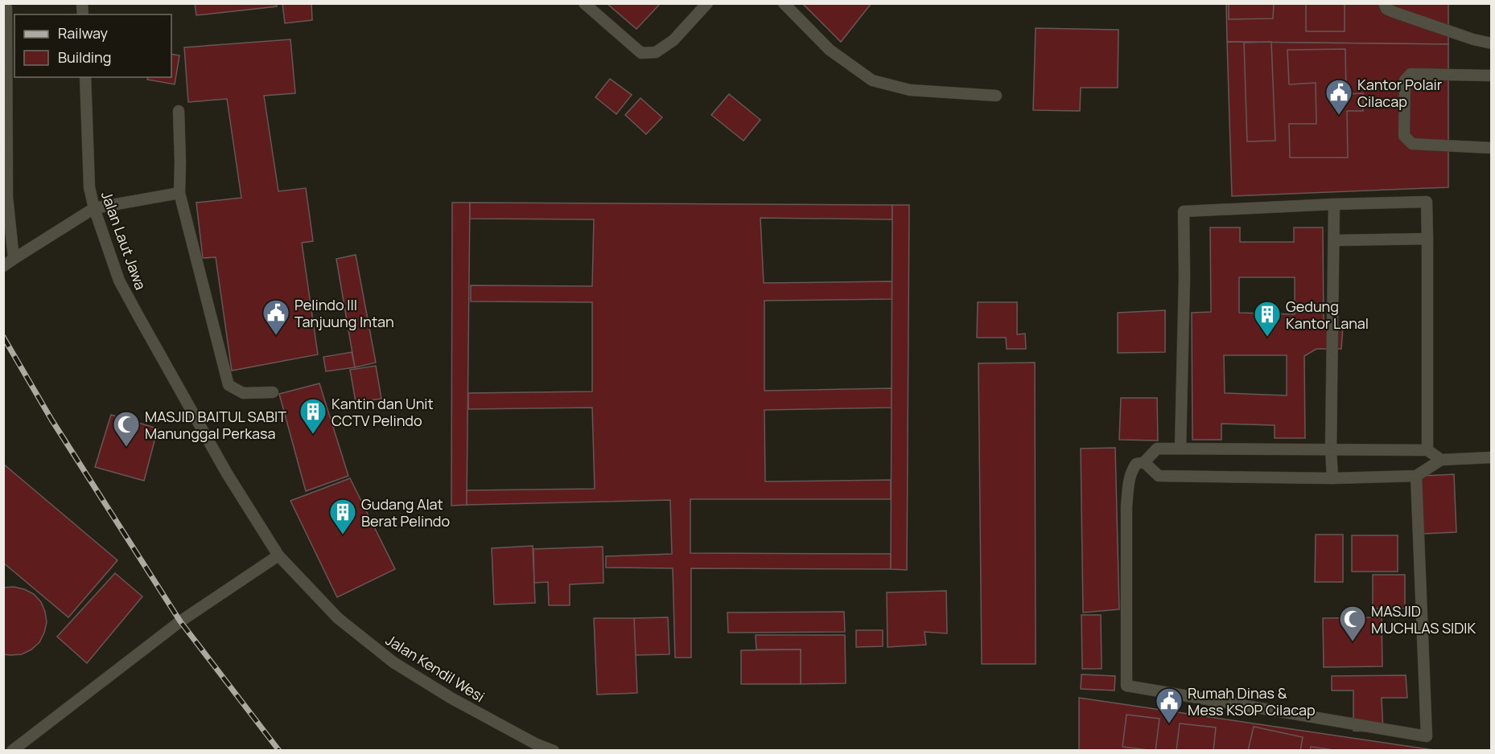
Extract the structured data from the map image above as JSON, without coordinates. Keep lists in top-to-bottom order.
{
  "streets": {
    "lane": ["Jalan Laut Jawa", "Jalan Kendil Wesi"]
  },
  "crossings": [
    ["Jalan Laut Jawa", "Jalan Kendil Wesi"]
  ],
  "places": {
    "public building": ["Kantor Polair Cilacap", "Pelindo III Tanjuung Intan", "Rumah Dinas & Mess KSOP Cilacap"],
    "building": ["Gedung Kantor Lanal", "Kantin dan Unit CCTV Pelindo", "Gudang Alat Berat Pelindo"],
    "mosque": ["MASJID BAITUL SABIT Manunggal Perkasa", "MASJID MUCHLAS SIDIK"]
  },
  "legend": ["Railway", "Building"]
}
